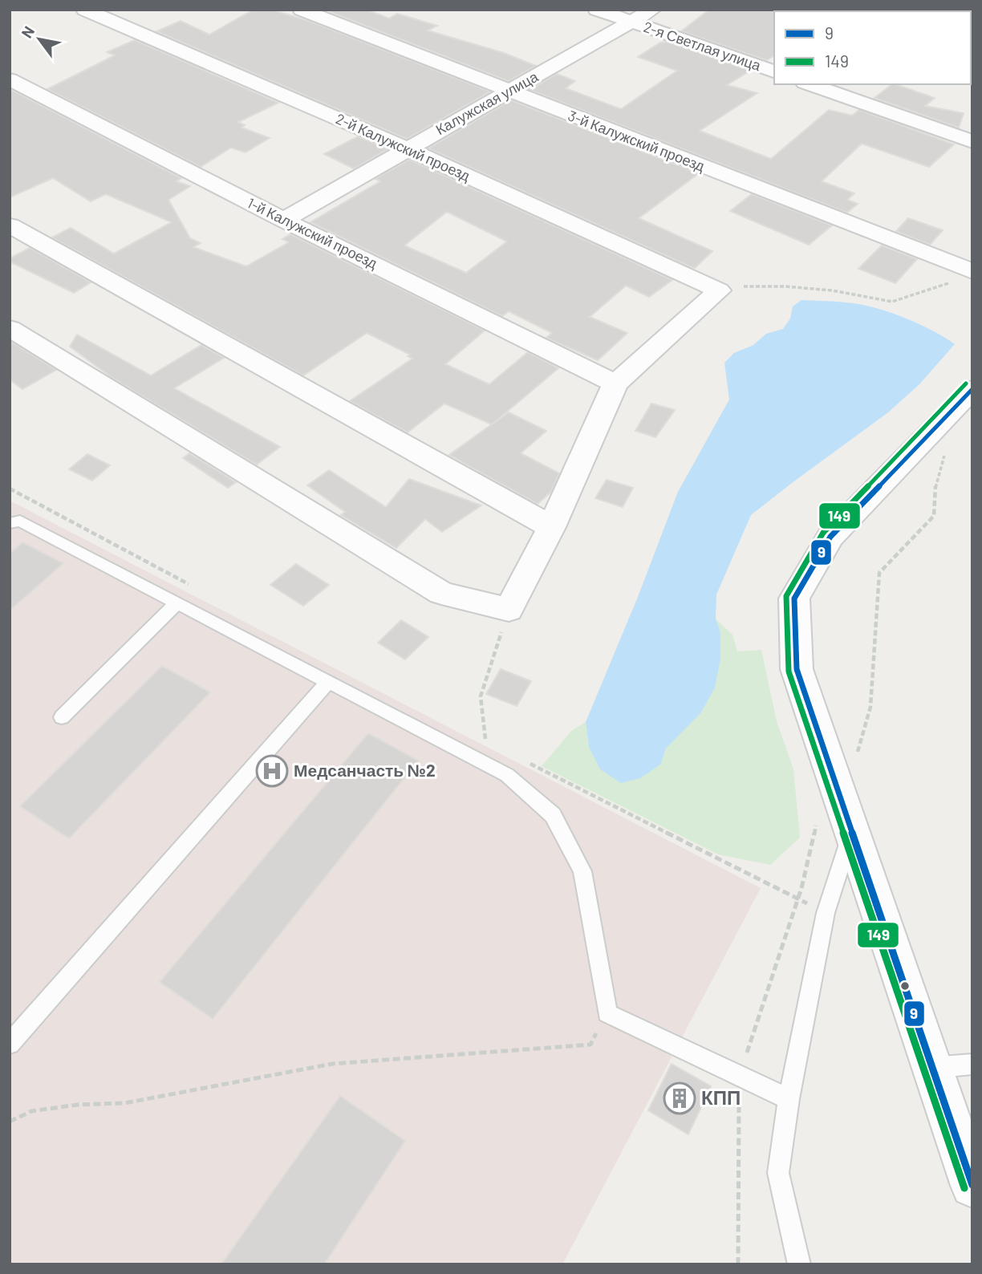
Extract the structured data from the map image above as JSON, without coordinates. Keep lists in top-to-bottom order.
{
  "streets": {
    "street": [
      "2-я Светлая улица",
      "Калужская улица",
      "3-й Калужский проезд",
      "2-й Калужский проезд",
      "1-й Калужский проезд"
    ]
  },
  "crossings": [
    ["2-я Светлая улица", "Калужская улица"],
    ["Калужская улица", "3-й Калужский проезд"],
    ["Калужская улица", "2-й Калужский проезд"],
    ["Калужская улица", "1-й Калужский проезд"]
  ],
  "places": {
    "hospital": ["Медсанчасть №2"],
    "building": ["КПП"]
  },
  "lines": ["transit line 149", "transit line 9"],
  "legend": ["9", "149"],
  "north": "top left"
}
